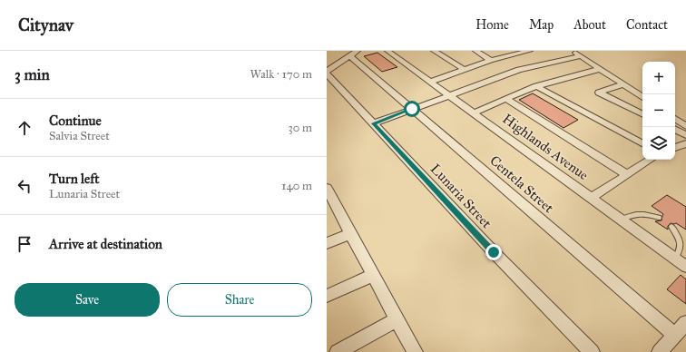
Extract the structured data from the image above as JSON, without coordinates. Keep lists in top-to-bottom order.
{
  "streets": {
    "street": ["Highlands Avenue", "Centela Street", "Lunaria Street"]
  },
  "page": {
    "header": "Citynav",
    "nav": [
      "Home",
      "Map",
      "About",
      "Contact"
    ],
    "heading": ["3 min", "Walk · 170 m"],
    "map_buttons": ["+", "−"],
    "list": [
      ["Continue", "Salvia Street", "30 m"],
      ["Turn left", "Lunaria Street", "140 m"],
      "Arrive at destination"
    ],
    "buttons": ["Save", "Share"]
  }
}
